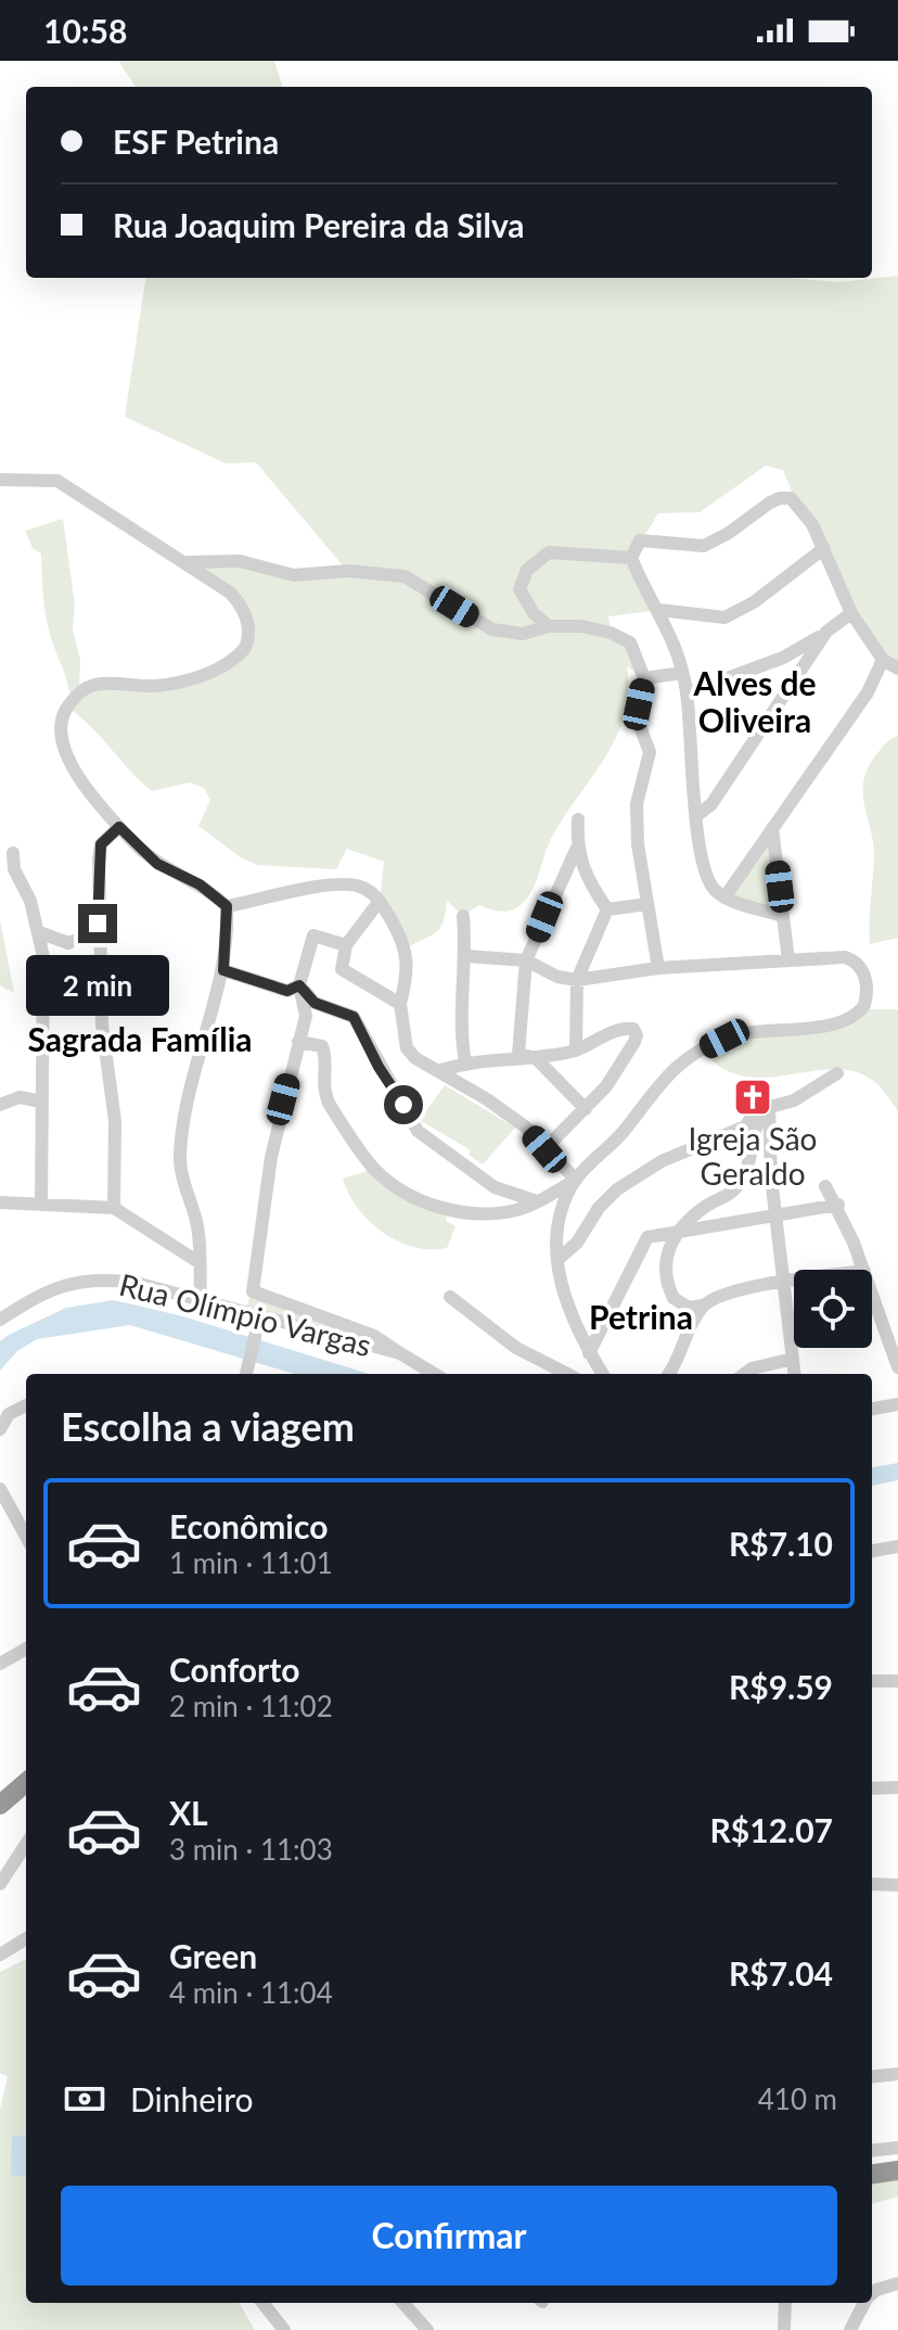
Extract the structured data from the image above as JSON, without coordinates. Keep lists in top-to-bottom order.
{
  "streets": {
    "street": ["Rua Olímpio Vargas"]
  },
  "districts": ["Alves de Oliveira", "Sagrada Família", "Petrina"],
  "places": {
    "church": ["Igreja São Geraldo"]
  },
  "page": {
    "status": "10:58",
    "banner": ["ESF Petrina", "Rua Joaquim Pereira da Silva"],
    "bubble": "2 min",
    "heading": "Escolha a viagem",
    "list": [
      {
        "name": "Econômico",
        "note": "1 min · 11:01",
        "value": "R$7.10"
      },
      {
        "name": "Conforto",
        "note": "2 min · 11:02",
        "value": "R$9.59"
      },
      {
        "name": "XL",
        "note": "3 min · 11:03",
        "value": "R$12.07"
      },
      {
        "name": "Green",
        "note": "4 min · 11:04",
        "value": "R$7.04"
      }
    ],
    "pay": ["Dinheiro", "410 m"],
    "buttons": "Confirmar"
  }
}
